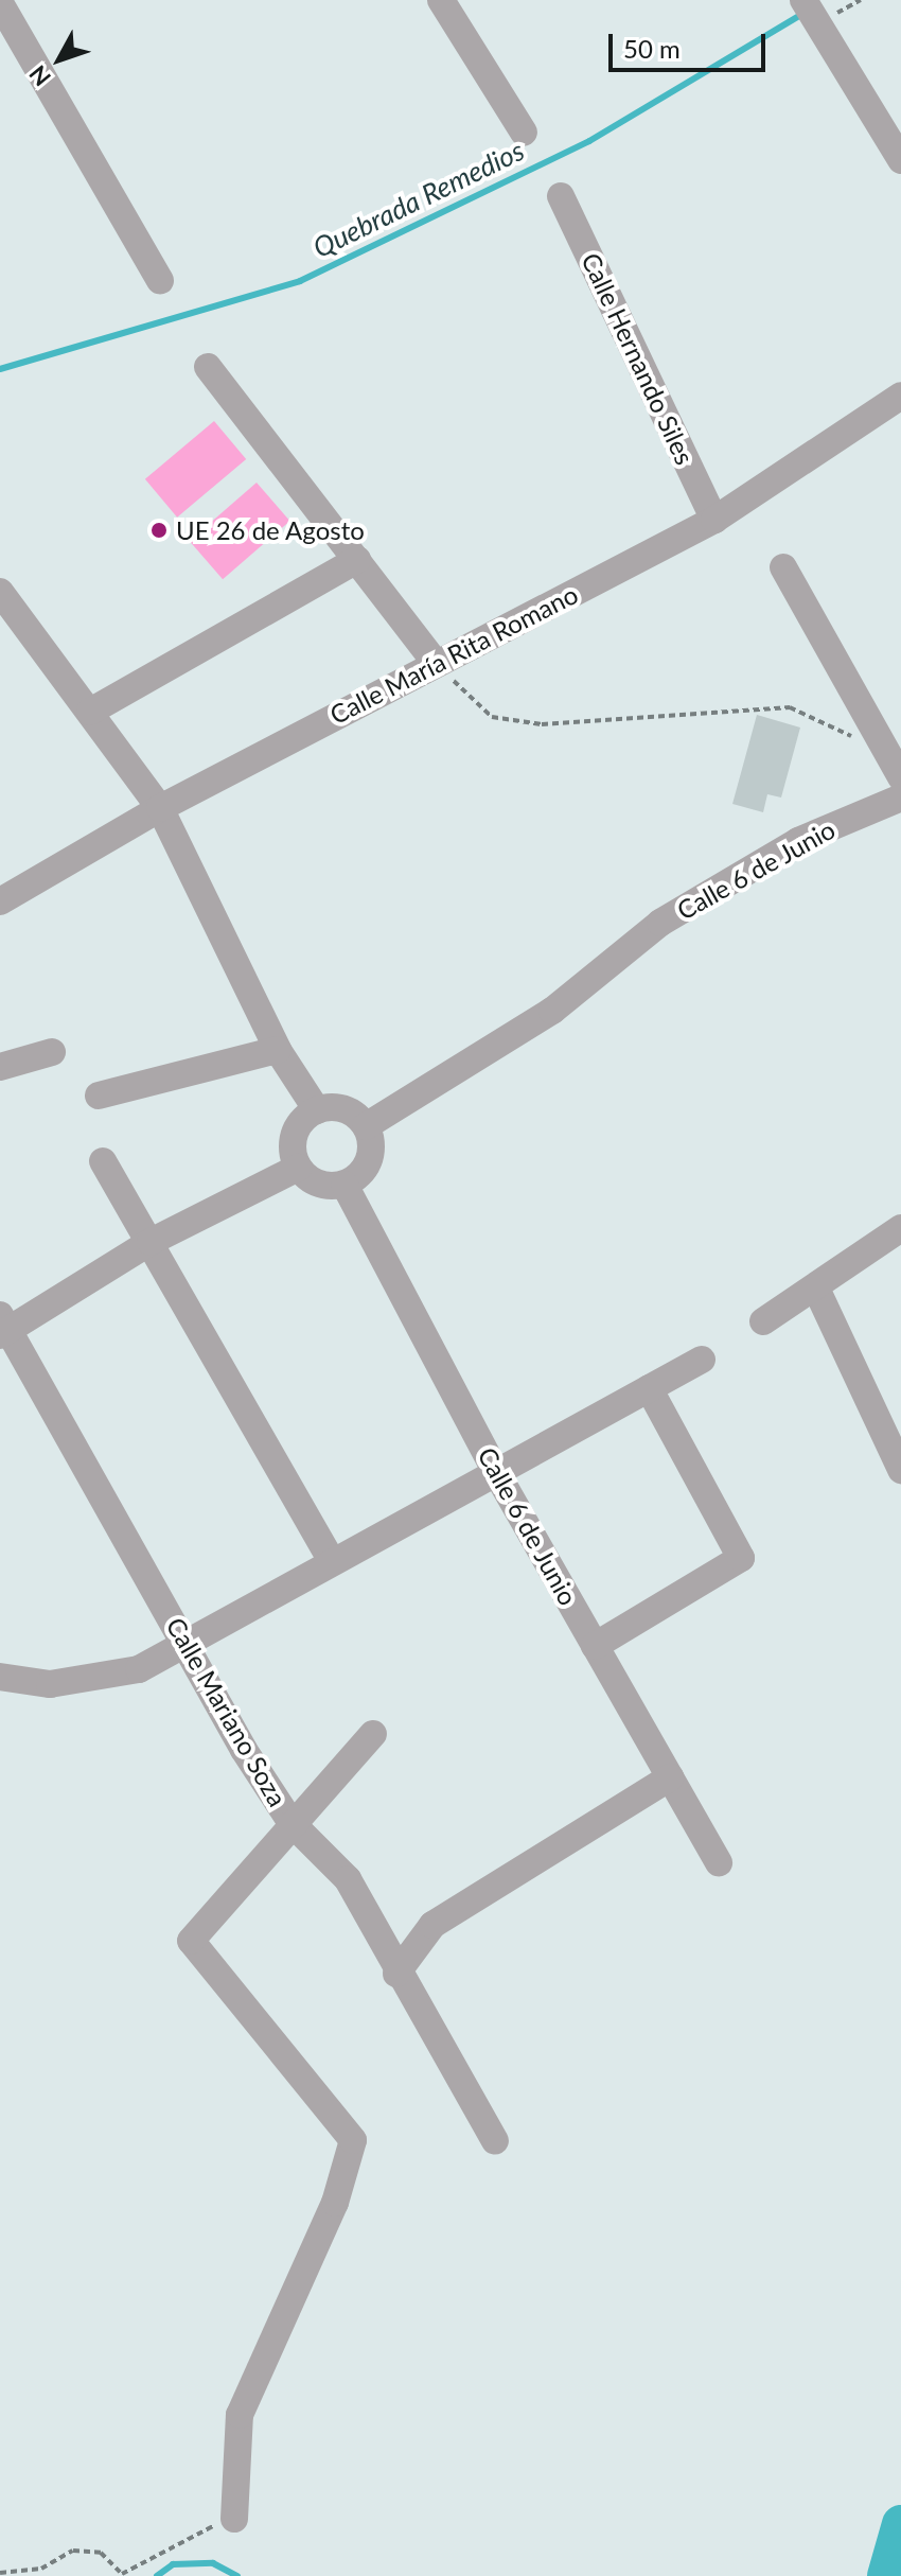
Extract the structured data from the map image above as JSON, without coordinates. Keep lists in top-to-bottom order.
{
  "streets": {
    "street": [
      "Calle Hernando Siles",
      "Calle María Rita Romano",
      "Calle 6 de Junio",
      "Calle Mariano Soza"
    ]
  },
  "crossings": [
    ["Calle Hernando Siles", "Calle María Rita Romano"]
  ],
  "water": ["Quebrada Remedios"],
  "places": ["UE 26 de Agosto"],
  "scale_bar": "50 m",
  "north": "bottom left"
}
